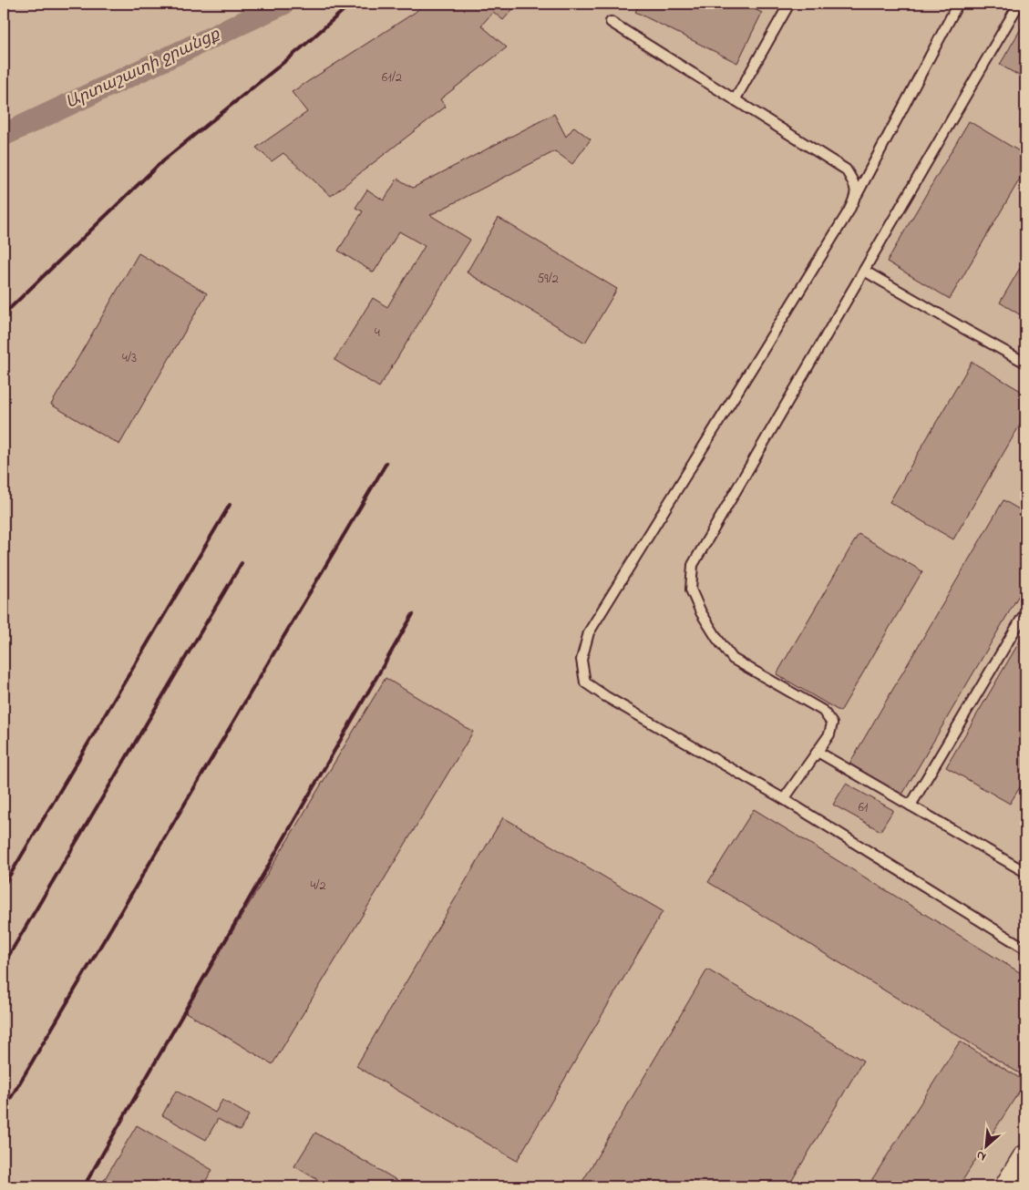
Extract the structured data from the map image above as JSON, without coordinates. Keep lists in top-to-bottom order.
{
  "water": ["Արտաշատի ջրանցք"],
  "house_numbers": [
    "61/2",
    "59/2",
    "4",
    "4/3",
    "61",
    "4/2"
  ],
  "north": "bottom left"
}
